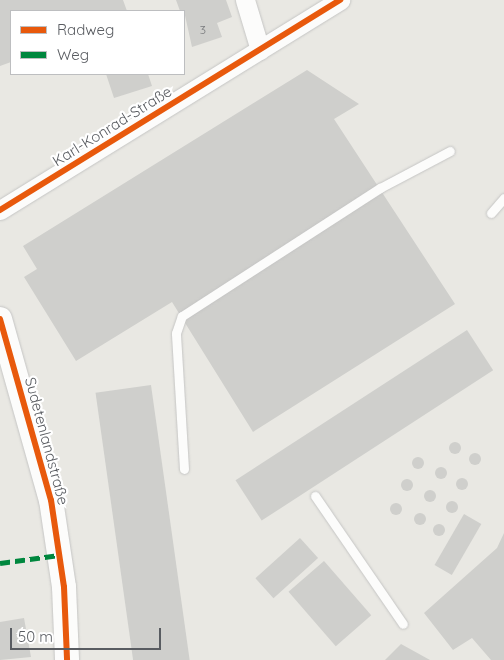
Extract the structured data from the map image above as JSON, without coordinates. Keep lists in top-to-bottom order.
{
  "streets": {
    "street": ["Karl-Konrad-Straße", "Sudetenlandstraße"]
  },
  "house_numbers": ["3"],
  "legend": ["Radweg", "Weg"],
  "scale_bar": "50 m"
}
